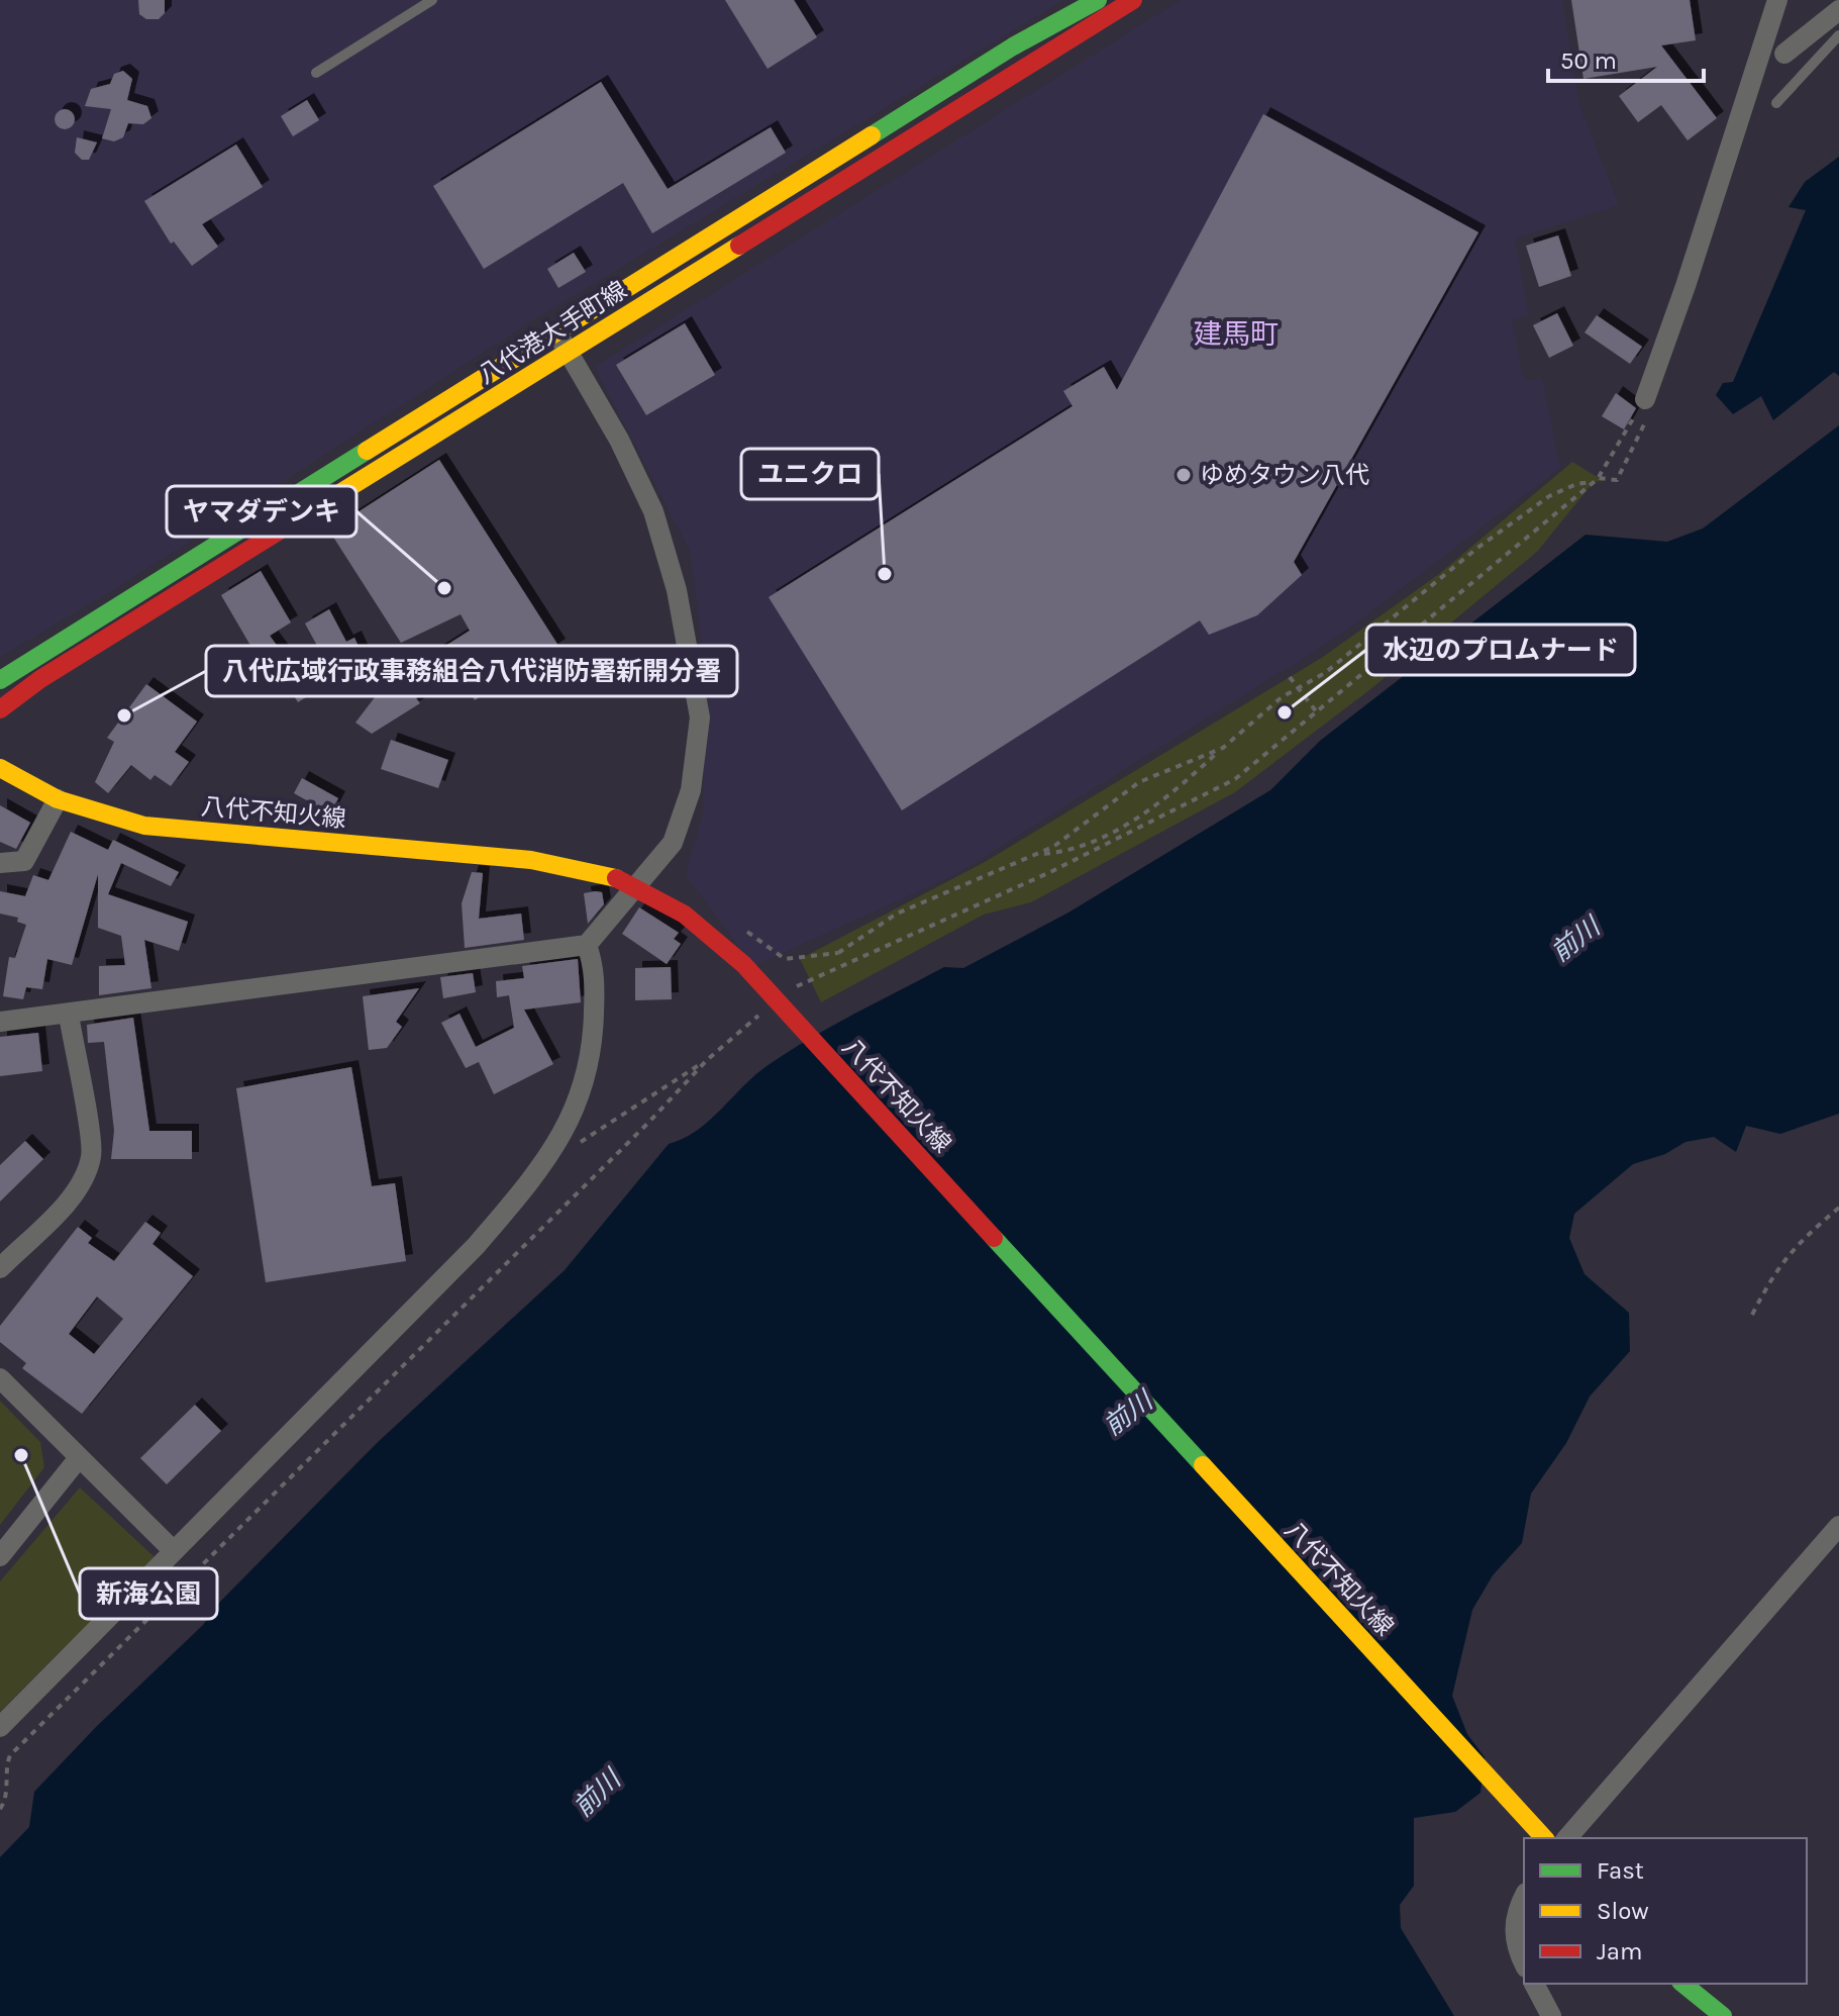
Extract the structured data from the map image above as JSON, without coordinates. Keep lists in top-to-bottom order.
{
  "streets": {
    "main road": ["八代港大手町線", "八代不知火線"]
  },
  "districts": ["建馬町"],
  "water": ["前川"],
  "places": [
    "ゆめタウン八代",
    "ユニクロ",
    "ヤマダデンキ",
    "水辺のプロムナード",
    "八代広域行政事務組合八代消防署新開分署",
    "新海公園"
  ],
  "legend": ["Fast", "Slow", "Jam"],
  "scale_bar": "50 m"
}
